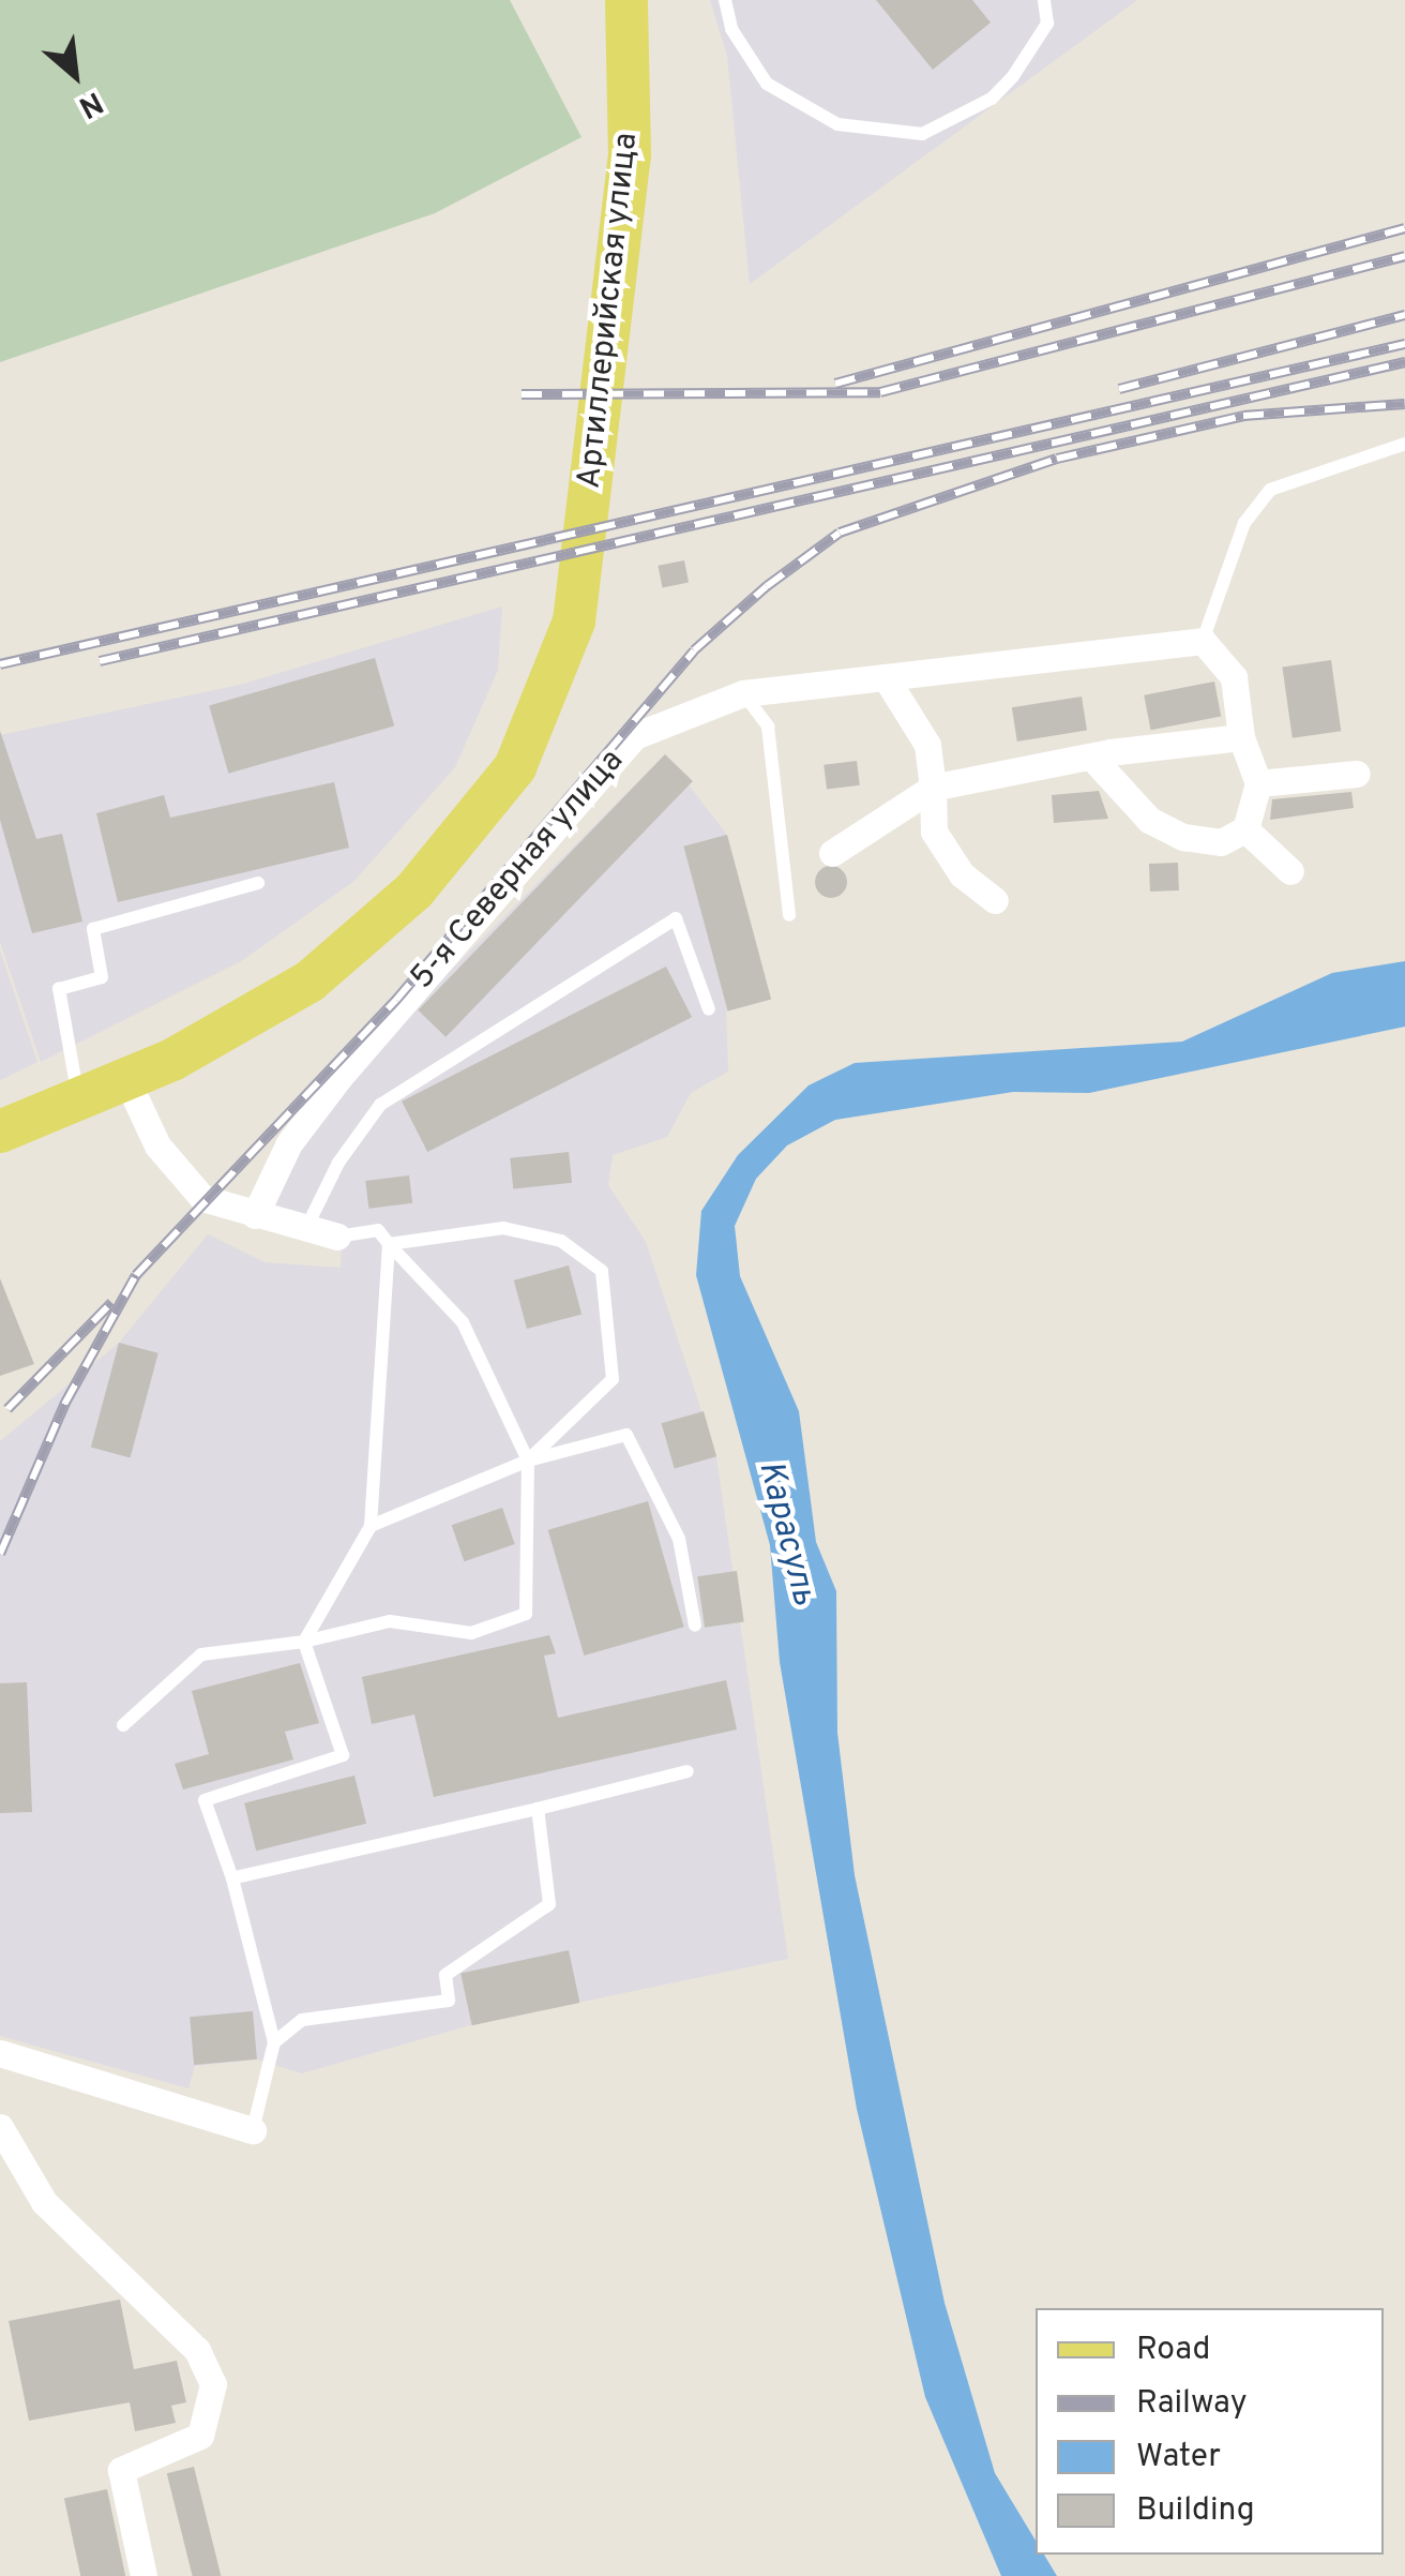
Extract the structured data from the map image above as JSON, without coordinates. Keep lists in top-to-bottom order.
{
  "streets": {
    "main road": ["Артиллерийская улица"],
    "street": ["5-я Северная улица"]
  },
  "water": ["Карасуль"],
  "legend": [
    "Road",
    "Railway",
    "Water",
    "Building"
  ],
  "north": "bottom right"
}
